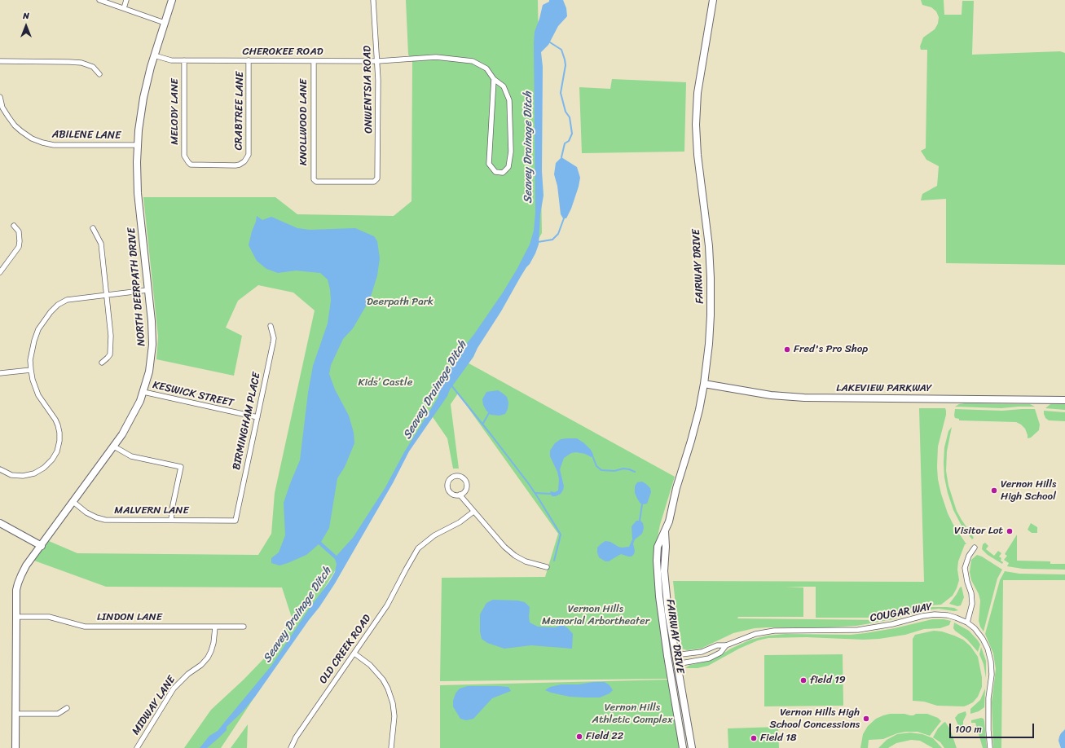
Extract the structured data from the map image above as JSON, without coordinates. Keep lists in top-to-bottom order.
{
  "streets": {
    "street": [
      "CHEROKEE ROAD",
      "ONWENTSIA ROAD",
      "CRABTREE LANE",
      "MELODY LANE",
      "KNOLLWOOD LANE",
      "ABILENE LANE",
      "FAIRWAY DRIVE",
      "NORTH DEERPATH DRIVE",
      "LAKEVIEW PARKWAY",
      "KESWICK STREET",
      "BIRMINGHAM PLACE",
      "MALVERN LANE",
      "COUGAR WAY",
      "LINDON LANE",
      "OLD CREEK ROAD",
      "MIDWAY LANE"
    ]
  },
  "crossings": [
    ["CHEROKEE ROAD", "ONWENTSIA ROAD"],
    ["CHEROKEE ROAD", "CRABTREE LANE"],
    ["CHEROKEE ROAD", "MELODY LANE"],
    ["CHEROKEE ROAD", "KNOLLWOOD LANE"],
    ["CHEROKEE ROAD", "NORTH DEERPATH DRIVE"],
    ["ONWENTSIA ROAD", "KNOLLWOOD LANE"],
    ["CRABTREE LANE", "MELODY LANE"],
    ["ABILENE LANE", "NORTH DEERPATH DRIVE"],
    ["FAIRWAY DRIVE", "LAKEVIEW PARKWAY"],
    ["FAIRWAY DRIVE", "COUGAR WAY"],
    ["NORTH DEERPATH DRIVE", "KESWICK STREET"],
    ["NORTH DEERPATH DRIVE", "MALVERN LANE"],
    ["NORTH DEERPATH DRIVE", "LINDON LANE"],
    ["KESWICK STREET", "BIRMINGHAM PLACE"],
    ["BIRMINGHAM PLACE", "MALVERN LANE"],
    ["LINDON LANE", "MIDWAY LANE"]
  ],
  "water": ["Seavey Drainage Ditch"],
  "parks": [
    "Deerpath Park",
    "Kids’ Castle",
    "Vernon Hills Memorial Arbortheater",
    "Vernon Hills Athletic Complex"
  ],
  "places": [
    "Fred's Pro Shop",
    "Vernon Hills High School",
    "Visitor Lot",
    "field 19",
    "Vernon Hills High School Concessions",
    "Field 22",
    "Field 18"
  ],
  "scale_bar": "100 m",
  "north": "top"
}
